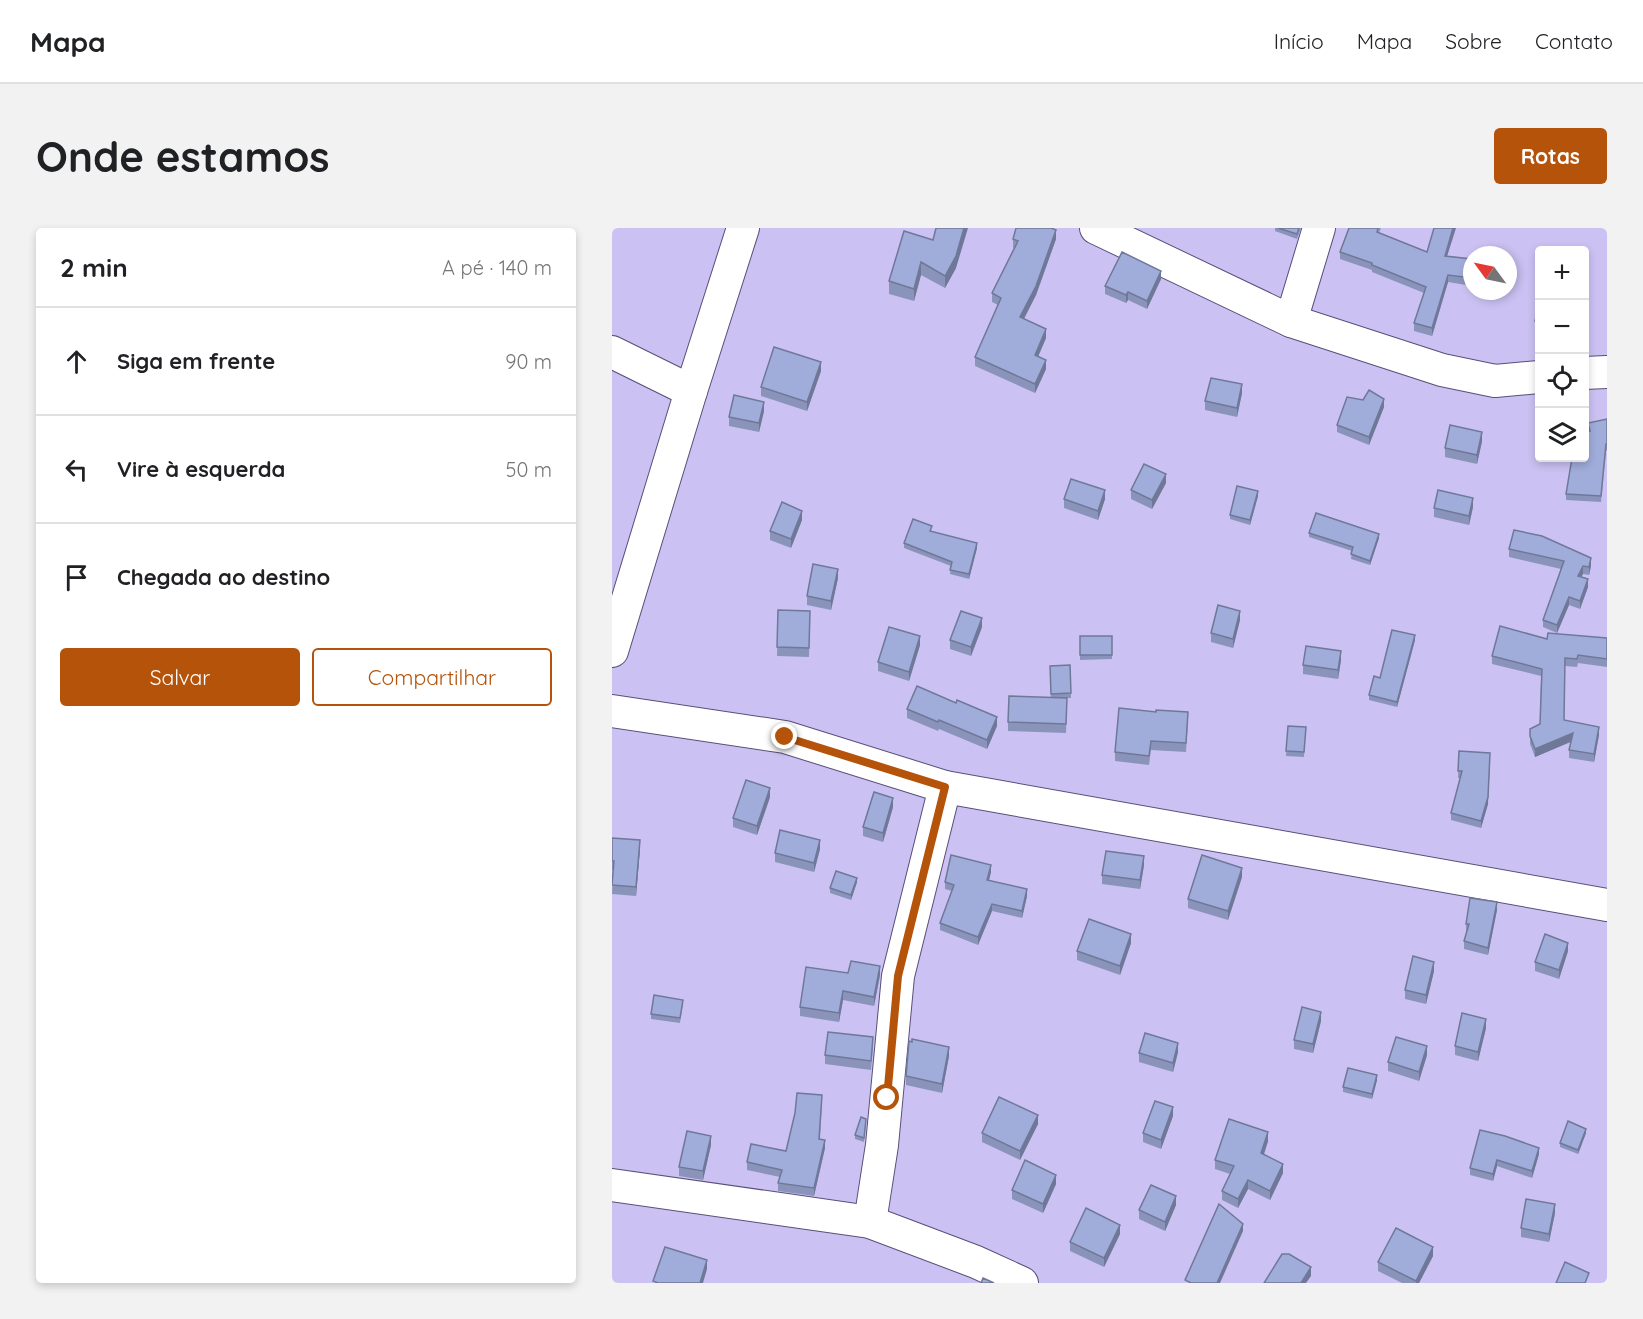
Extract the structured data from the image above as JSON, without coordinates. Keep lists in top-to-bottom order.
{
  "north": "top left",
  "page": {
    "header": "Mapa",
    "nav": [
      "Início",
      "Mapa",
      "Sobre",
      "Contato"
    ],
    "buttons": [
      "Rotas",
      ["Salvar", "Compartilhar"]
    ],
    "title": "Onde estamos",
    "heading": ["2 min", "A pé · 140 m"],
    "map_buttons": ["+", "−"],
    "list": [
      ["Siga em frente", "90 m"],
      ["Vire à esquerda", "50 m"],
      "Chegada ao destino"
    ]
  }
}
